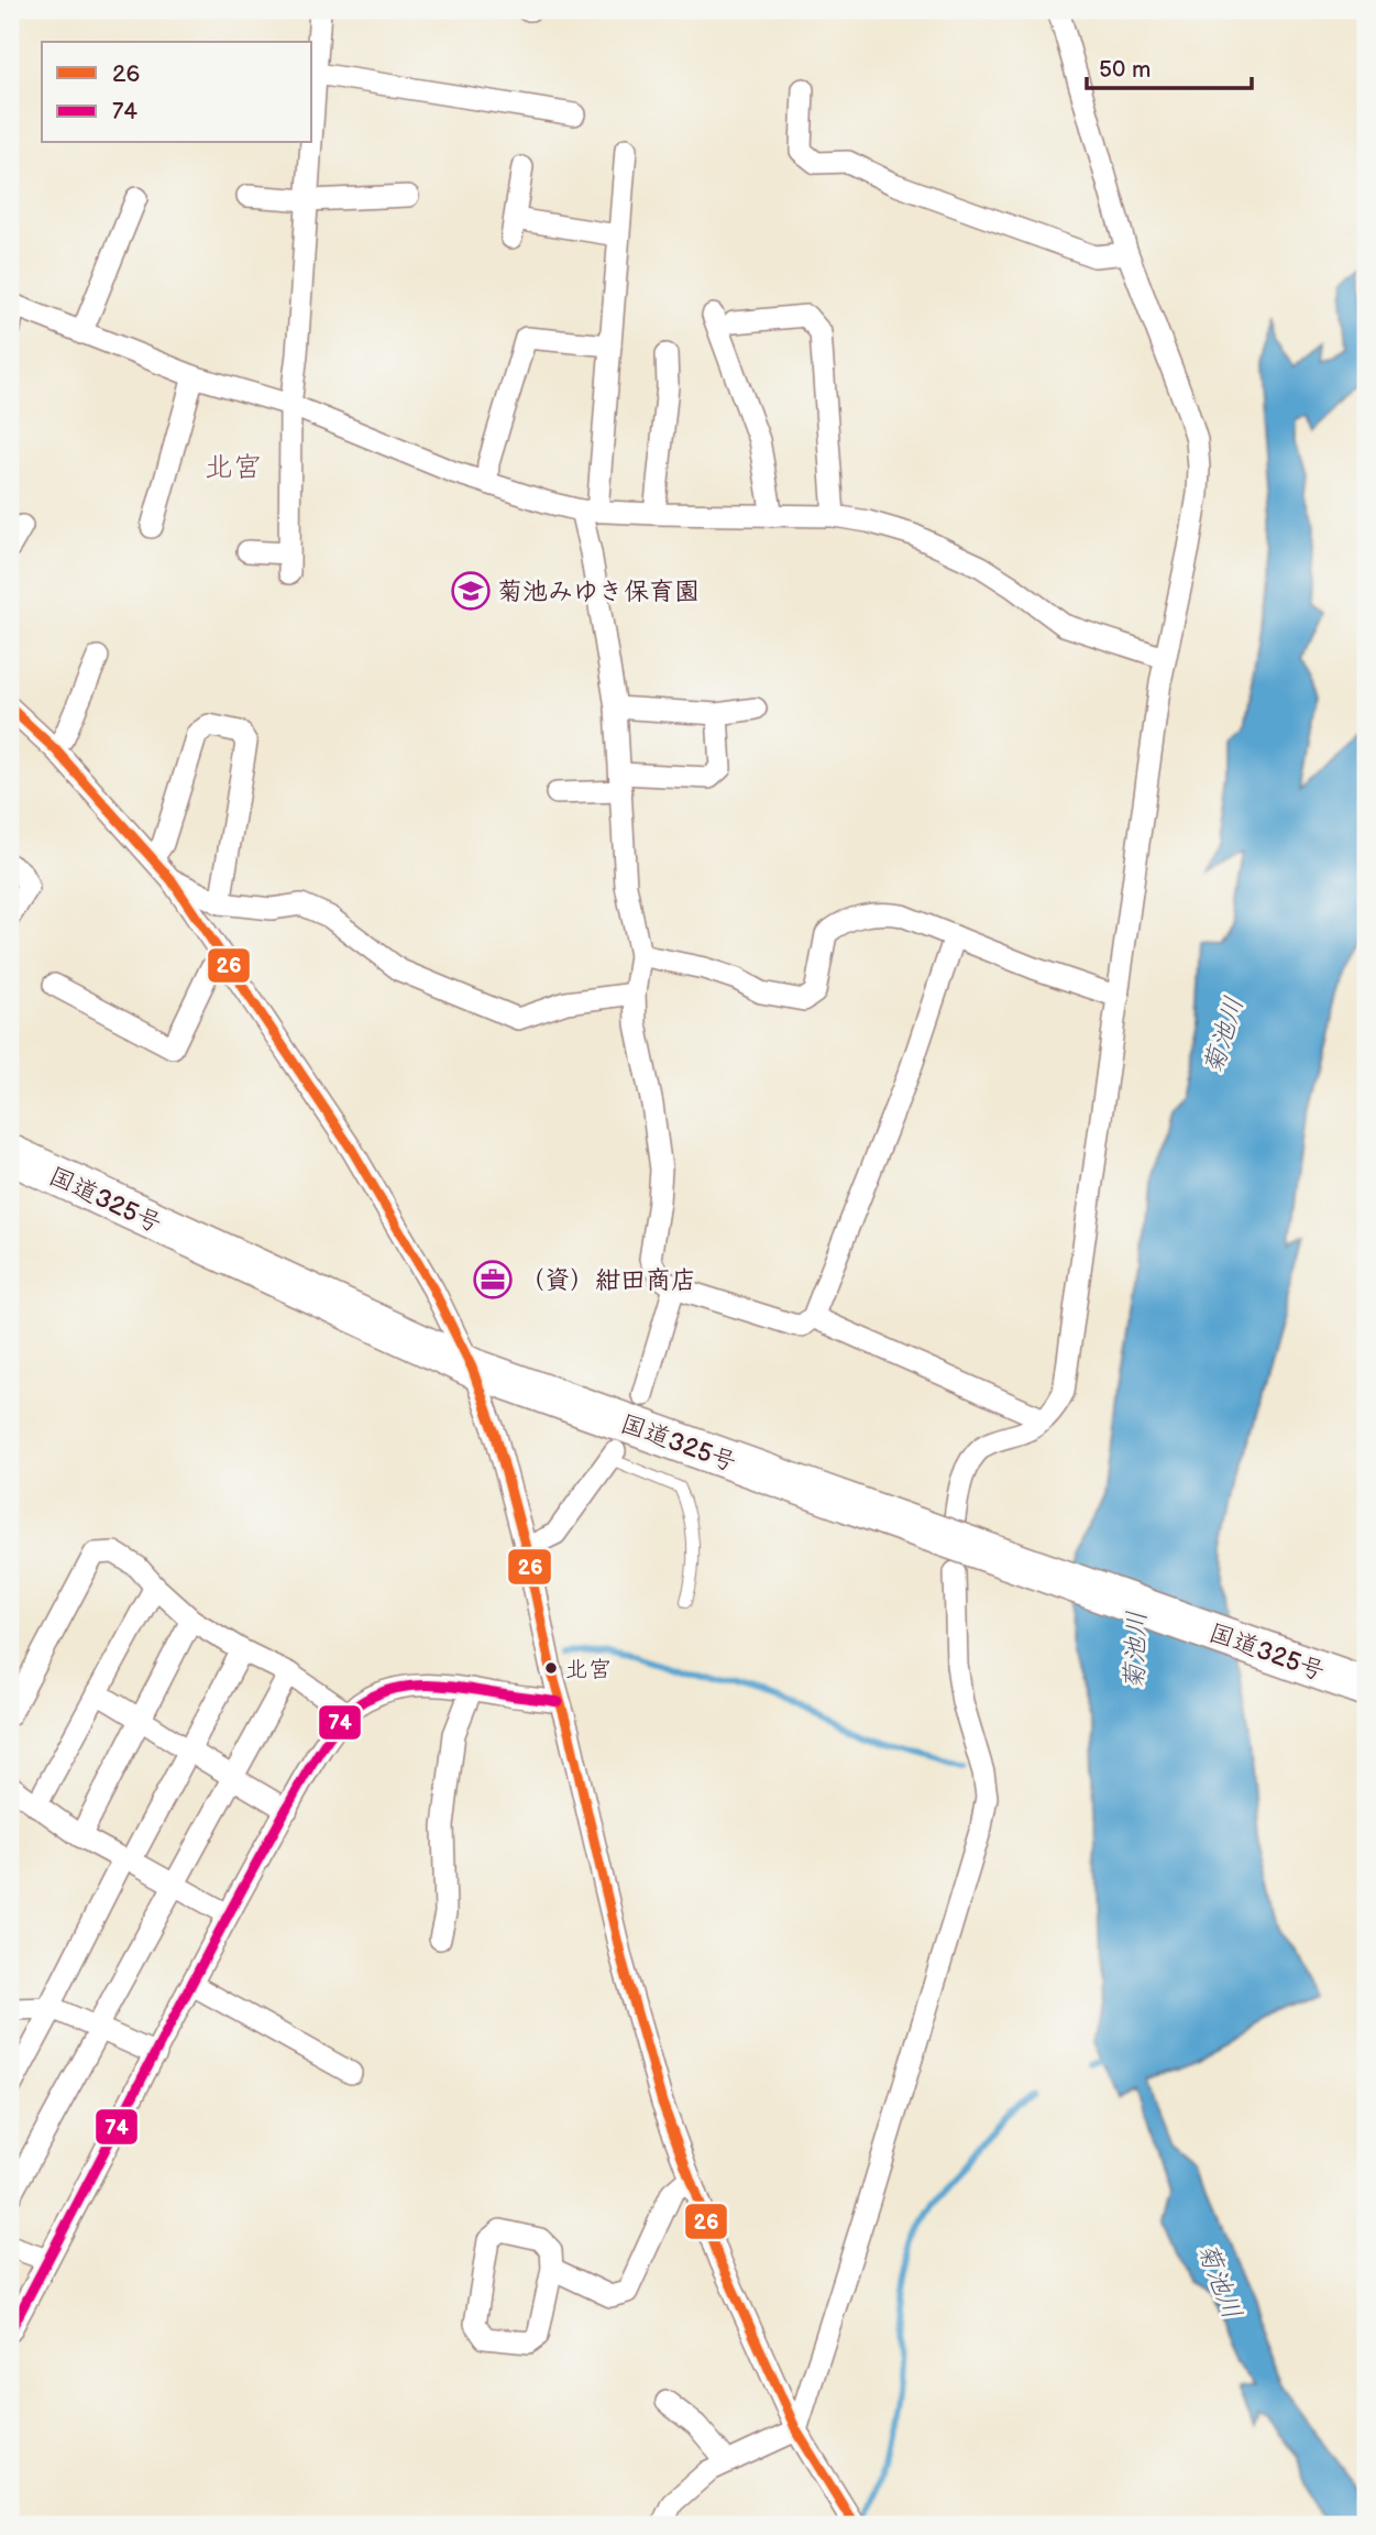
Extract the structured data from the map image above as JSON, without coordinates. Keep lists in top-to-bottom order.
{
  "streets": {
    "highway": ["国道325号"]
  },
  "districts": ["北宮"],
  "water": ["菊池川"],
  "places": {
    "school or university": ["菊池みゆき保育園"],
    "office": ["（資）紺田商店"],
    "other": ["北宮"]
  },
  "lines": ["transit line 26", "transit line 74"],
  "legend": ["26", "74"],
  "scale_bar": "50 m"
}
